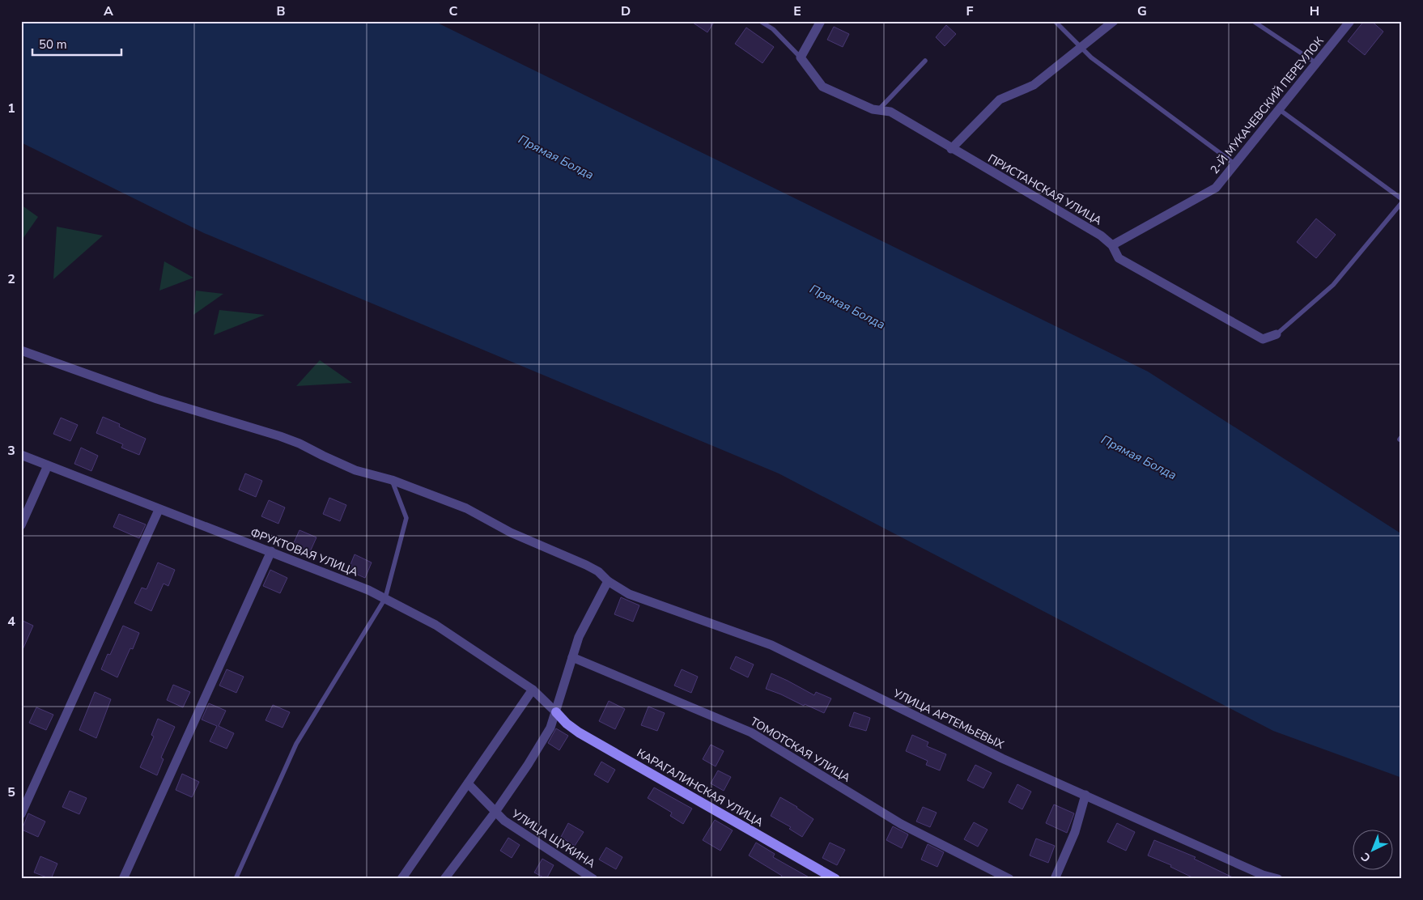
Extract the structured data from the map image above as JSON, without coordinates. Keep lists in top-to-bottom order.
{
  "streets": {
    "street": [
      "2-Й МУКАЧЕВСКИЙ ПЕРЕУЛОК",
      "ПРИСТАНСКАЯ УЛИЦА",
      "ФРУКТОВАЯ УЛИЦА",
      "УЛИЦА АРТЕМЬЕВЫХ",
      "ТОМОТСКАЯ УЛИЦА",
      "КАРАГАЛИНСКАЯ УЛИЦА",
      "УЛИЦА ЩУКИНА"
    ]
  },
  "crossings": [
    ["2-Й МУКАЧЕВСКИЙ ПЕРЕУЛОК", "ПРИСТАНСКАЯ УЛИЦА"],
    ["ФРУКТОВАЯ УЛИЦА", "КАРАГАЛИНСКАЯ УЛИЦА"]
  ],
  "water": ["Прямая Болда"],
  "scale_bar": "50 m",
  "north": "bottom left",
  "grid": {
    "columns": [
      "A",
      "B",
      "C",
      "D",
      "E",
      "F",
      "G",
      "H"
    ],
    "rows": [
      "1",
      "2",
      "3",
      "4",
      "5"
    ]
  }
}
